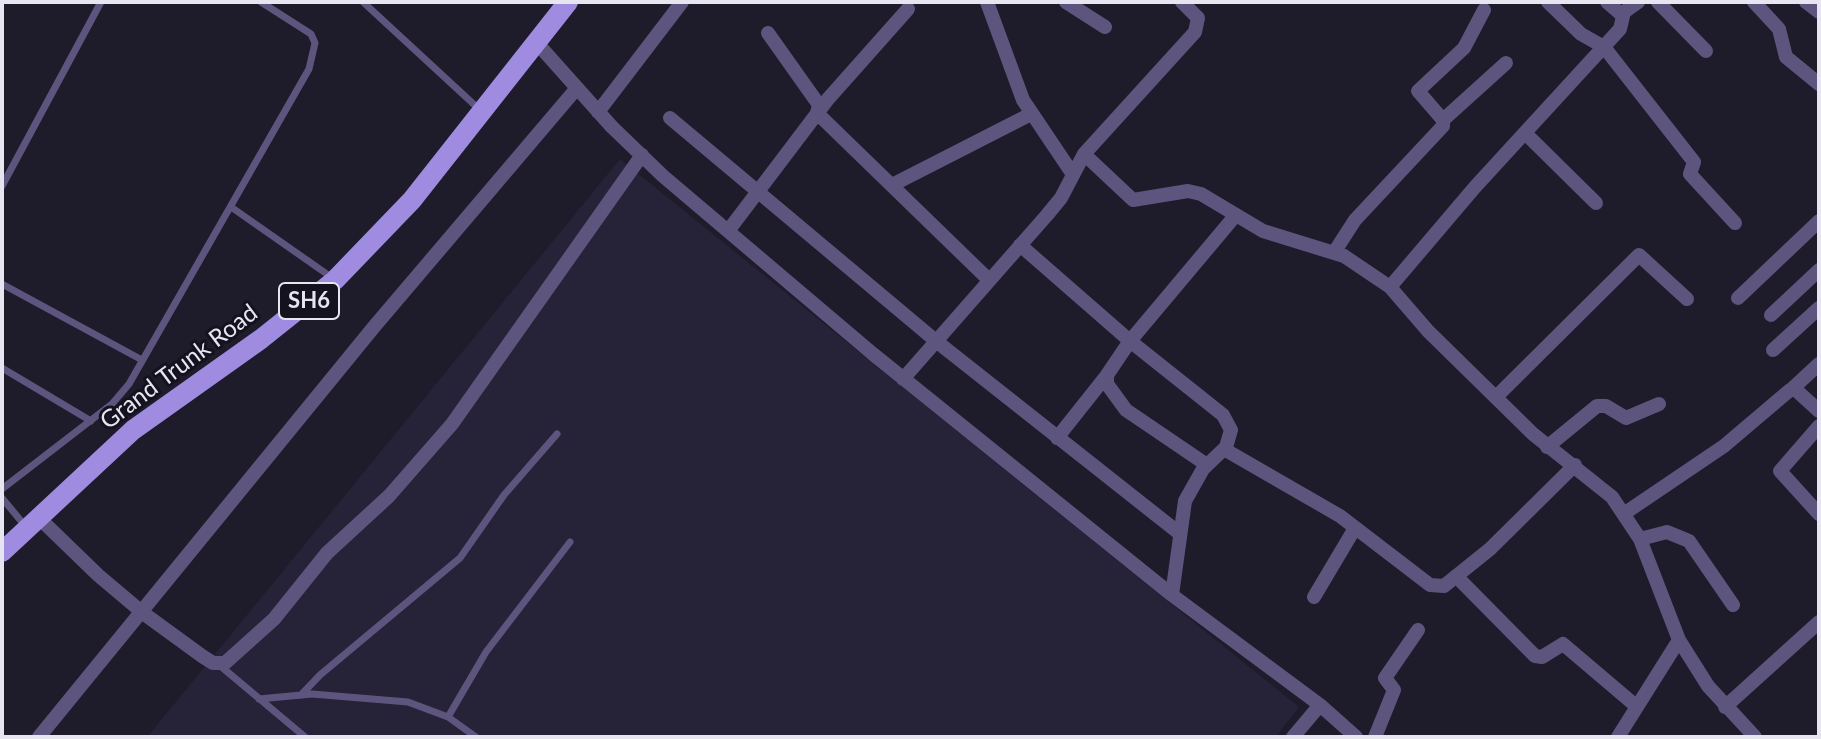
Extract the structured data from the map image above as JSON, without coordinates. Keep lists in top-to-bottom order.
{
  "streets": {
    "main road": ["SH6", "Grand Trunk Road"]
  }
}
